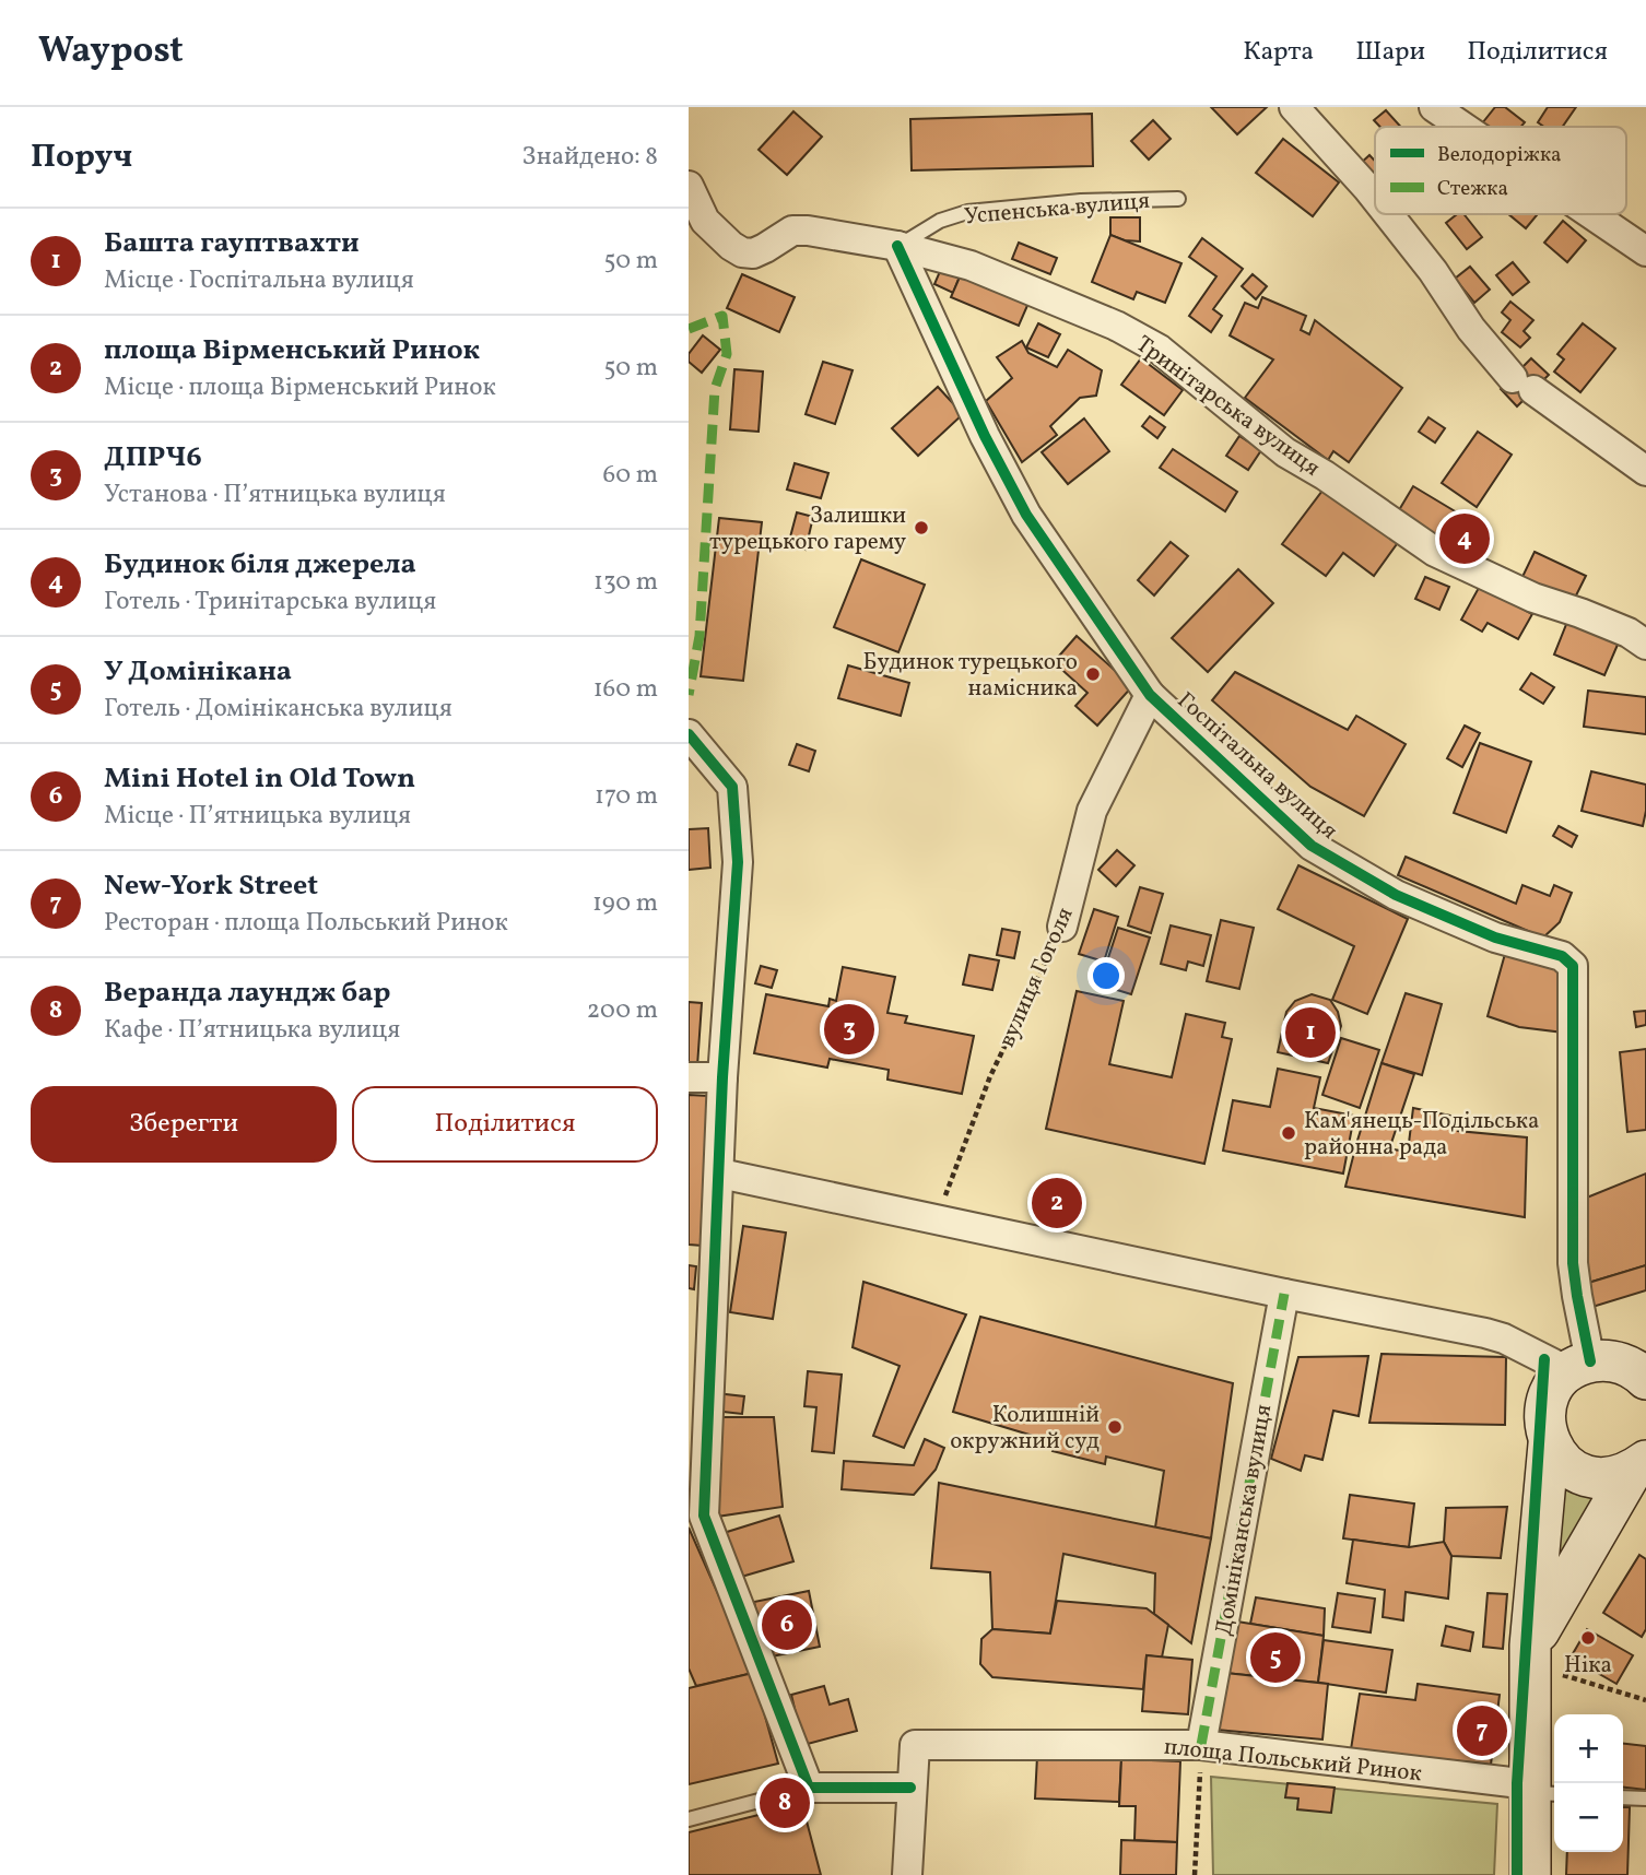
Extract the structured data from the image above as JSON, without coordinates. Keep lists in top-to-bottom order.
{
  "streets": {
    "street": [
      "Тринітарська вулиця",
      "Госпітальна вулиця",
      "вулиця Гоголя",
      "Домініканська вулиця",
      "площа Польський Ринок"
    ],
    "lane": ["Успенська вулиця"]
  },
  "crossings": [
    ["Успенська вулиця", "Тринітарська вулиця"],
    ["Успенська вулиця", "Госпітальна вулиця"],
    ["Тринітарська вулиця", "Госпітальна вулиця"],
    ["Госпітальна вулиця", "вулиця Гоголя"],
    ["Домініканська вулиця", "площа Польський Ринок"]
  ],
  "places": [
    "Залишки турецького гарему",
    "Будинок турецького намісника",
    "Кам'янець-Подільська районна рада",
    "Колишній окружний суд",
    "Ніка"
  ],
  "legend": ["Велодоріжка", "Стежка"],
  "page": {
    "header": "Waypost",
    "nav": ["Карта", "Шари", "Поділитися"],
    "heading": ["Поруч", "Знайдено: 8"],
    "list": [
      {
        "mark": "1",
        "name": "Башта гауптвахти",
        "note": "Місце · Госпітальна вулиця",
        "value": "50 m"
      },
      {
        "mark": "2",
        "name": "площа Вірменський Ринок",
        "note": "Місце · площа Вірменський Ринок",
        "value": "50 m"
      },
      {
        "mark": "3",
        "name": "ДПРЧ6",
        "note": "Установа · Пʼятницька вулиця",
        "value": "60 m"
      },
      {
        "mark": "4",
        "name": "Будинок біля джерела",
        "note": "Готель · Тринітарська вулиця",
        "value": "130 m"
      },
      {
        "mark": "5",
        "name": "У Домінікана",
        "note": "Готель · Домініканська вулиця",
        "value": "160 m"
      },
      {
        "mark": "6",
        "name": "Mini Hotel in Old Town",
        "note": "Місце · Пʼятницька вулиця",
        "value": "170 m"
      },
      {
        "mark": "7",
        "name": "New-York Street",
        "note": "Ресторан · площа Польський Ринок",
        "value": "190 m"
      },
      {
        "mark": "8",
        "name": "Веранда лаундж бар",
        "note": "Кафе · Пʼятницька вулиця",
        "value": "200 m"
      }
    ],
    "pins": [
      "4",
      "3",
      "1",
      "2",
      "6",
      "5",
      "7",
      "8"
    ],
    "buttons": ["Зберегти", "Поділитися"],
    "map_buttons": ["+", "−"]
  }
}
